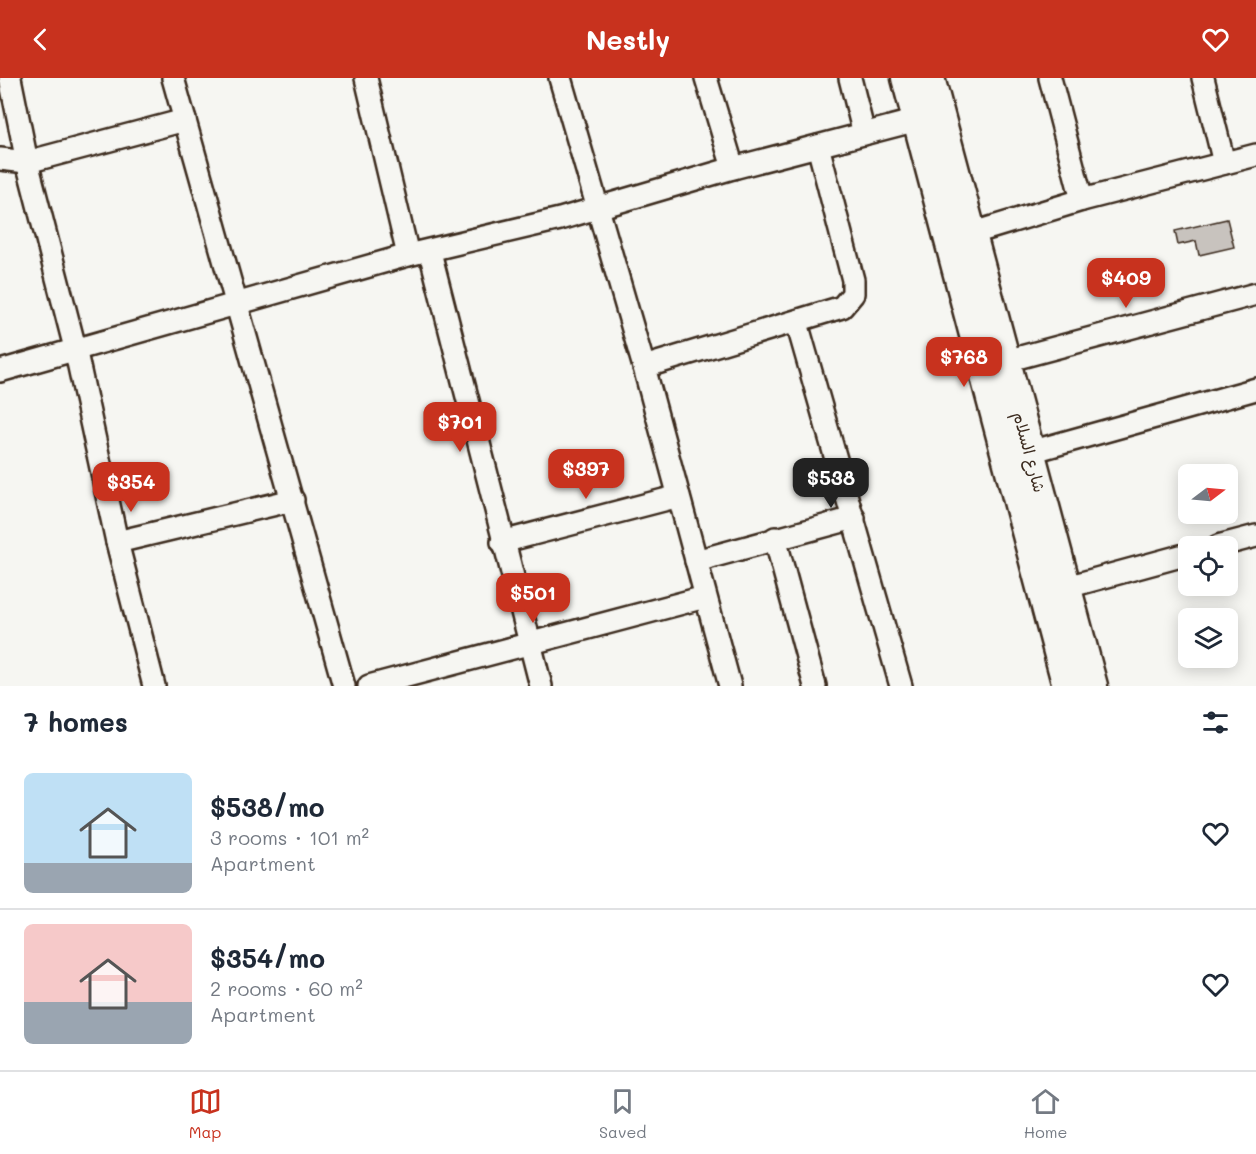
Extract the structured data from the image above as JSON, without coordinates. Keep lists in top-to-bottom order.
{
  "streets": {
    "main road": ["شارع السلام"]
  },
  "north": "right",
  "page": {
    "header": "Nestly",
    "price": [
      "$409",
      "$768",
      "$701",
      "$397",
      "$538",
      "$354",
      "$501"
    ],
    "heading": "7 homes",
    "list": [
      {
        "name": "$538/mo",
        "note": "3 rooms · 101 m² · Apartment"
      },
      {
        "name": "$354/mo",
        "note": "2 rooms · 60 m² · Apartment"
      }
    ],
    "tabs": ["Map", "Saved", "Home"]
  }
}
